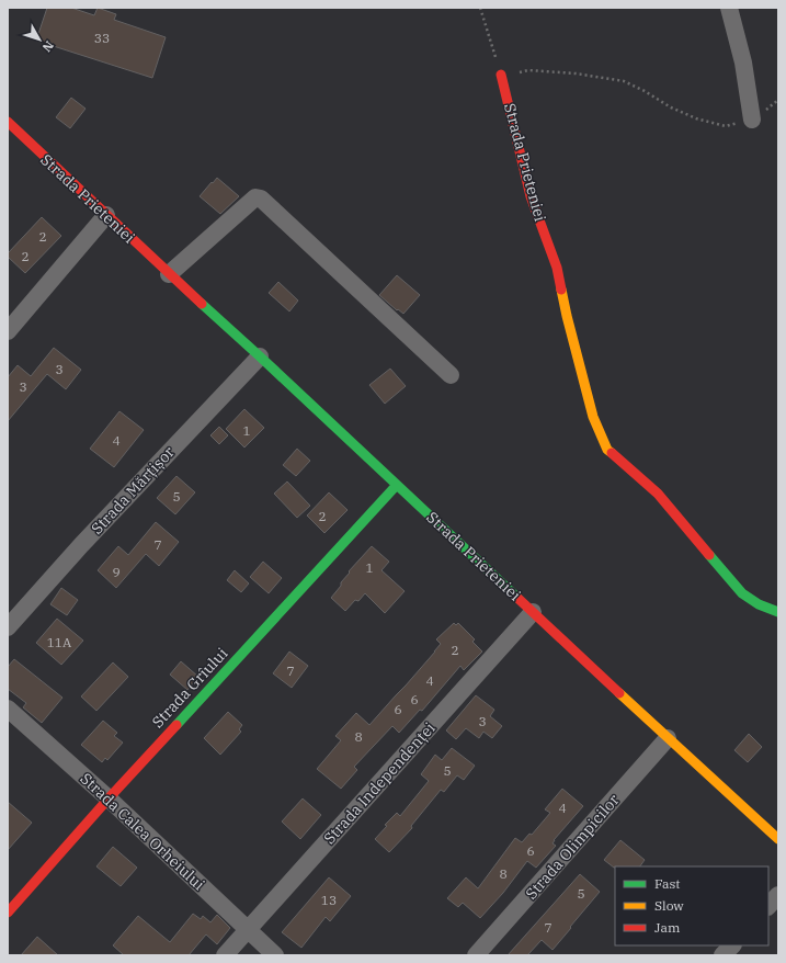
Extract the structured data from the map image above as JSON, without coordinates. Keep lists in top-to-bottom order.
{
  "streets": {
    "street": [
      "Strada Prieteniei",
      "Strada Mărțișor",
      "Strada Grîului",
      "Strada Independenței",
      "Strada Calea Orheiului",
      "Strada Olimpicilor"
    ]
  },
  "crossings": [
    ["Strada Prieteniei", "Strada Mărțișor"],
    ["Strada Prieteniei", "Strada Grîului"],
    ["Strada Prieteniei", "Strada Independenței"],
    ["Strada Prieteniei", "Strada Olimpicilor"],
    ["Strada Grîului", "Strada Calea Orheiului"],
    ["Strada Independenței", "Strada Calea Orheiului"]
  ],
  "house_numbers": [
    "33",
    "2",
    "2",
    "3",
    "3",
    "1",
    "4",
    "5",
    "2",
    "7",
    "1",
    "9",
    "11A",
    "2",
    "7",
    "4",
    "6",
    "6",
    "3",
    "8",
    "5",
    "4",
    "6",
    "8",
    "5",
    "13",
    "7"
  ],
  "legend": ["Fast", "Slow", "Jam"],
  "north": "bottom right"
}
